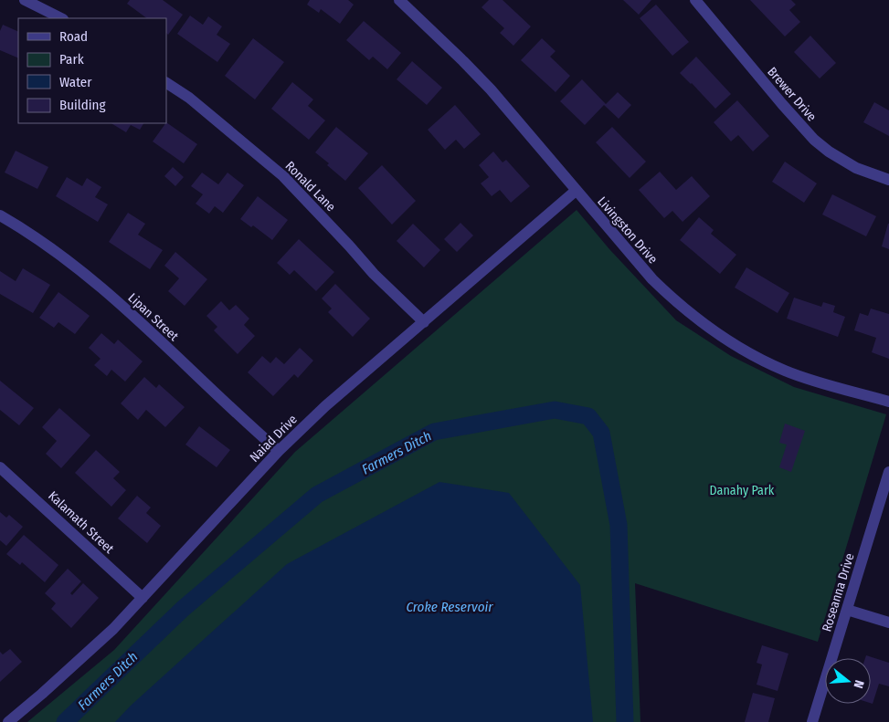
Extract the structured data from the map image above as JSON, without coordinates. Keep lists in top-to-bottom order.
{
  "streets": {
    "street": [
      "Brewer Drive",
      "Ronald Lane",
      "Livingston Drive",
      "Lipan Street",
      "Naiad Drive",
      "Kalamath Street",
      "Roseanna Drive"
    ]
  },
  "crossings": [
    ["Ronald Lane", "Naiad Drive"],
    ["Livingston Drive", "Naiad Drive"],
    ["Lipan Street", "Naiad Drive"],
    ["Naiad Drive", "Kalamath Street"]
  ],
  "water": ["Farmers Ditch", "Croke Reservoir"],
  "parks": ["Danahy Park"],
  "legend": [
    "Road",
    "Park",
    "Water",
    "Building"
  ],
  "north": "right"
}
